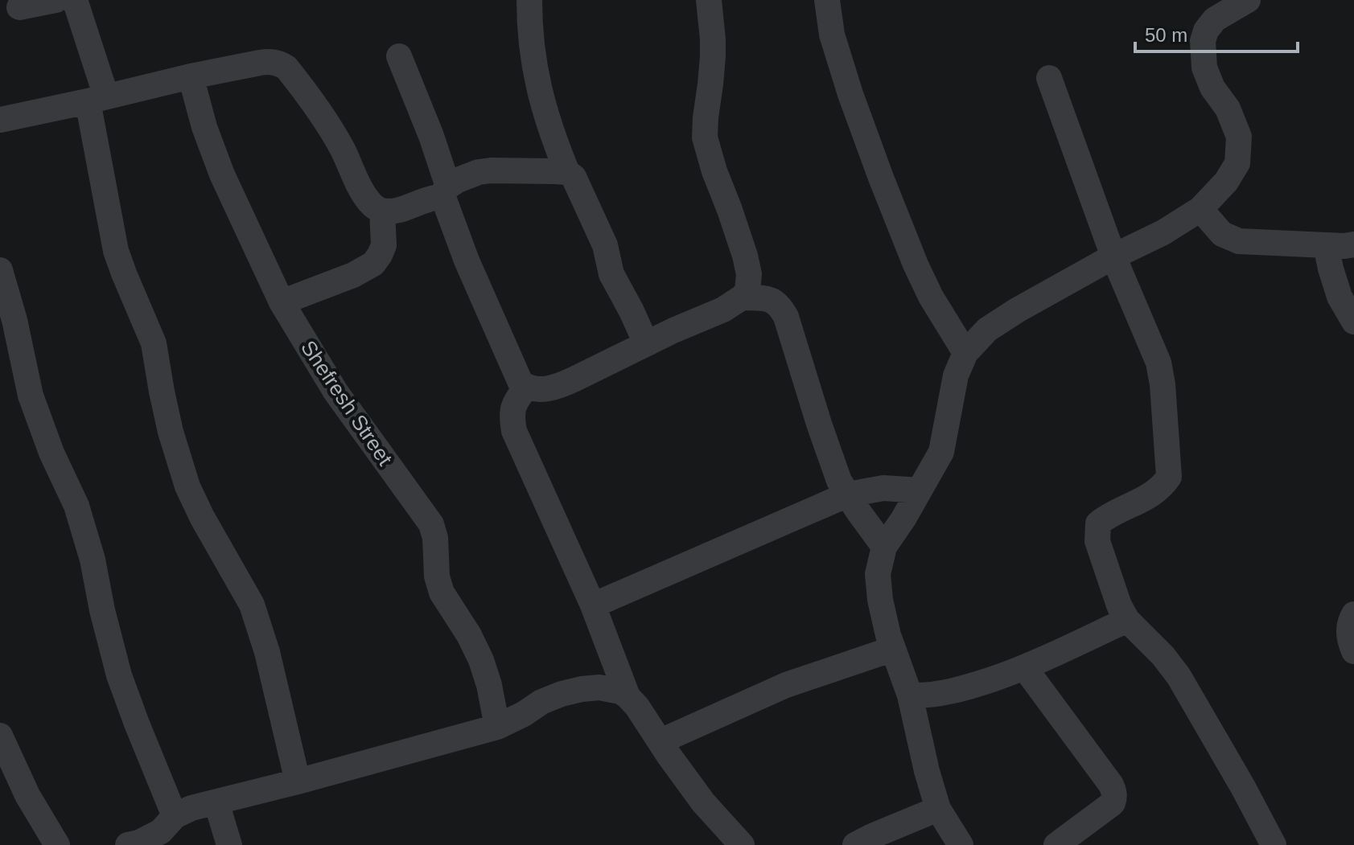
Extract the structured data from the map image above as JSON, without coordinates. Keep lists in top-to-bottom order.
{
  "streets": {
    "street": ["Shefresh Street"]
  },
  "scale_bar": "50 m"
}
